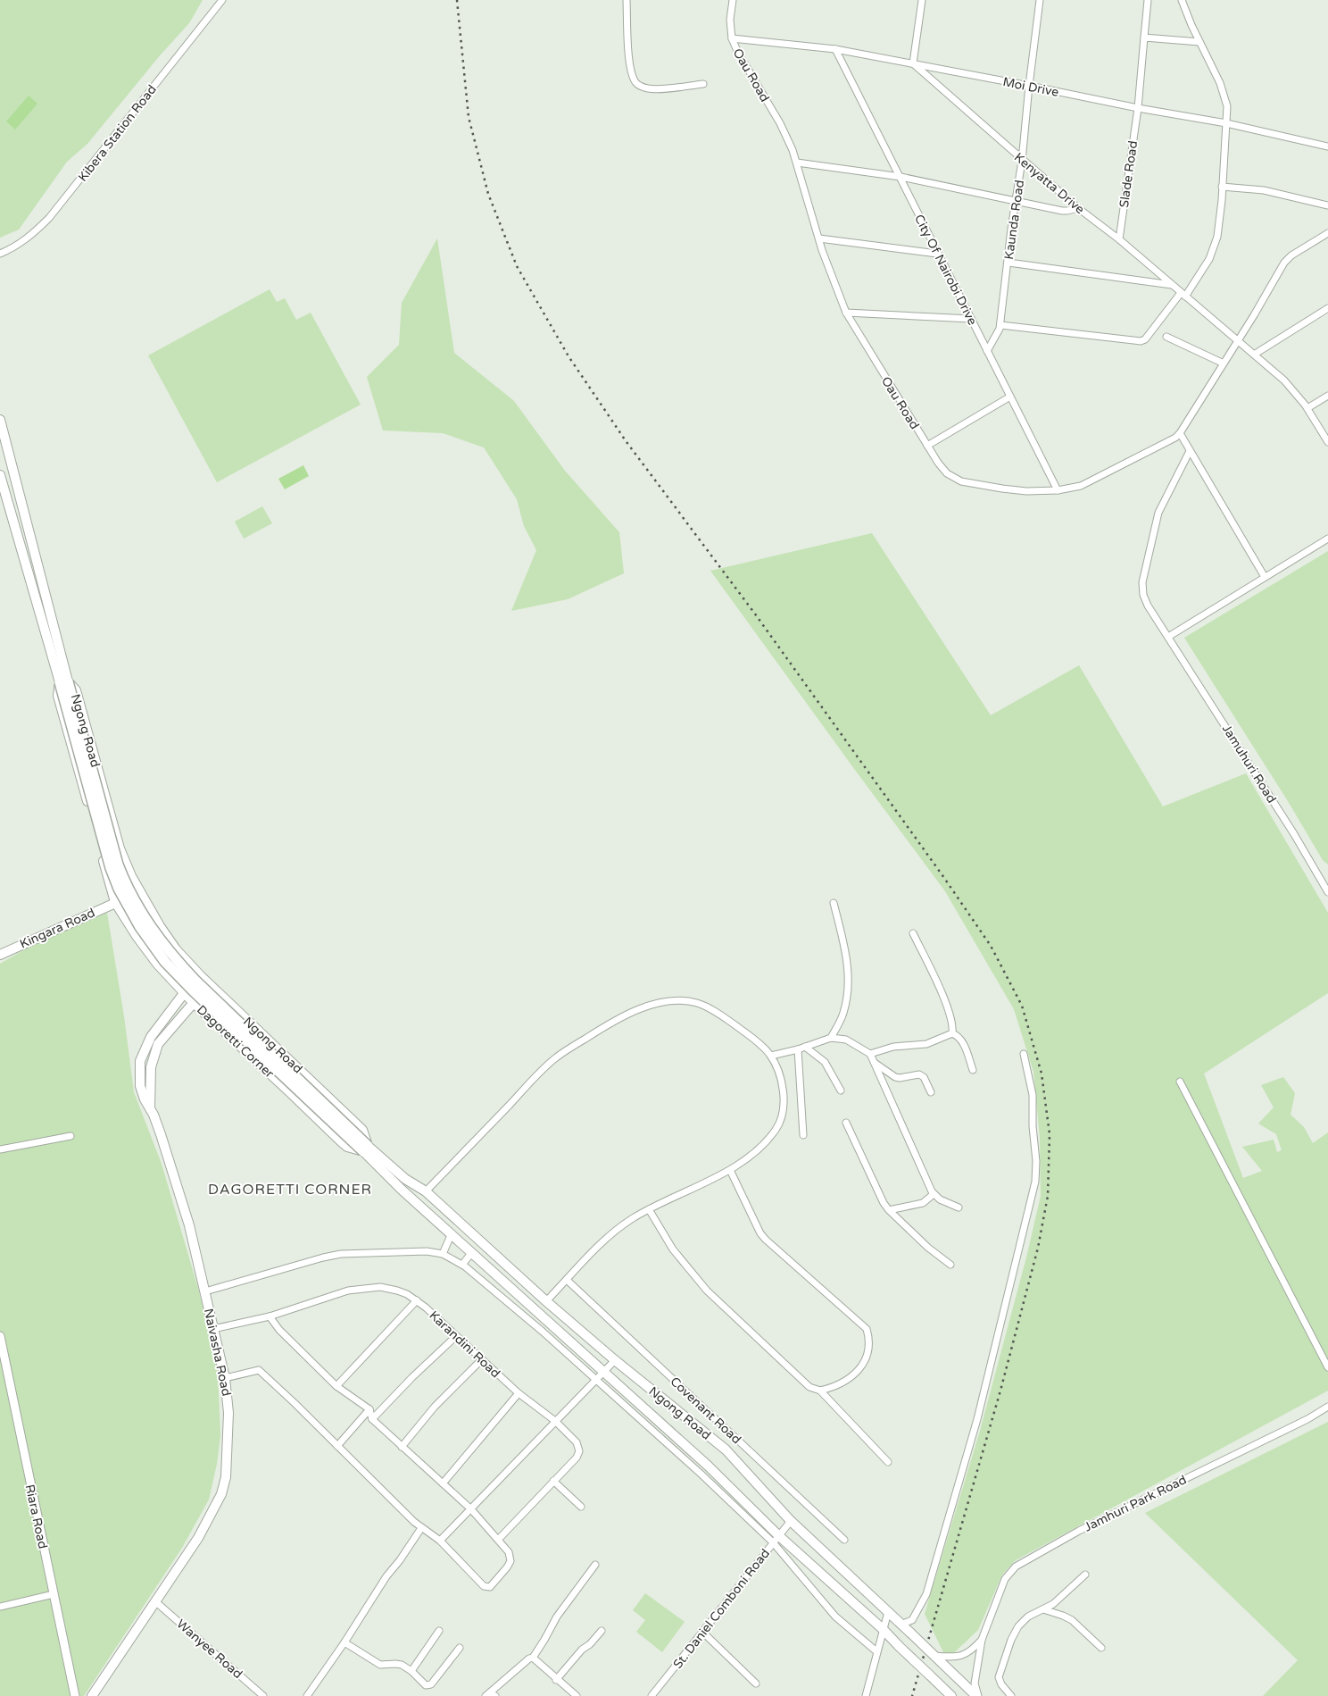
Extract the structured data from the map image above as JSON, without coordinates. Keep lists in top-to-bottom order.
{
  "streets": {
    "main road": [
      "Ngong Road",
      "Kingara Road",
      "Dagoretti Corner",
      "Naivasha Road"
    ],
    "street": [
      "Oau Road",
      "Moi Drive",
      "Kibera Station Road",
      "Slade Road",
      "Kenyatta Drive",
      "Kaunda Road",
      "City Of Nairobi Drive",
      "Jamuhuri Road",
      "Karandini Road",
      "Covenant Road",
      "Jamhuri Park Road",
      "Riara Road",
      "St. Daniel Comboni Road",
      "Wanyee Road"
    ]
  },
  "crossings": [
    ["Oau Road", "Moi Drive"],
    ["Oau Road", "Kenyatta Drive"],
    ["Oau Road", "City Of Nairobi Drive"],
    ["Moi Drive", "Slade Road"],
    ["Moi Drive", "Kenyatta Drive"],
    ["Moi Drive", "Kaunda Road"],
    ["Moi Drive", "City Of Nairobi Drive"],
    ["Slade Road", "Kenyatta Drive"],
    ["Kenyatta Drive", "Kaunda Road"],
    ["Kaunda Road", "City Of Nairobi Drive"],
    ["Ngong Road", "Kingara Road"],
    ["Ngong Road", "Dagoretti Corner"],
    ["Ngong Road", "Naivasha Road"],
    ["Ngong Road", "Jamhuri Park Road"],
    ["Ngong Road", "St. Daniel Comboni Road"],
    ["Dagoretti Corner", "Naivasha Road"],
    ["Karandini Road", "Naivasha Road"],
    ["Naivasha Road", "Wanyee Road"]
  ],
  "districts": ["DAGORETTI CORNER"]
}
